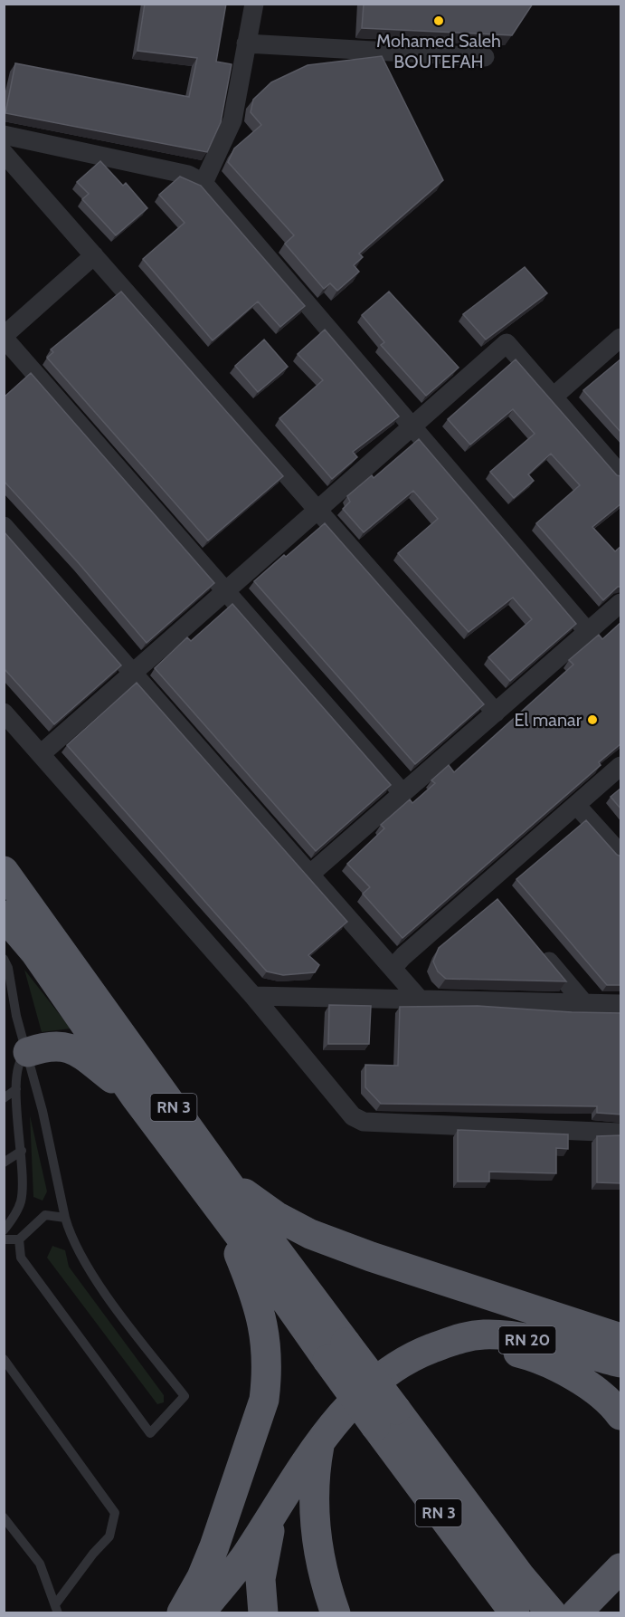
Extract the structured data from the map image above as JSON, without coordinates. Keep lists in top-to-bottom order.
{
  "streets": {
    "highway": ["RN 3", "RN 20"]
  },
  "places": ["Mohamed Saleh BOUTEFAH", "El manar"]
}
